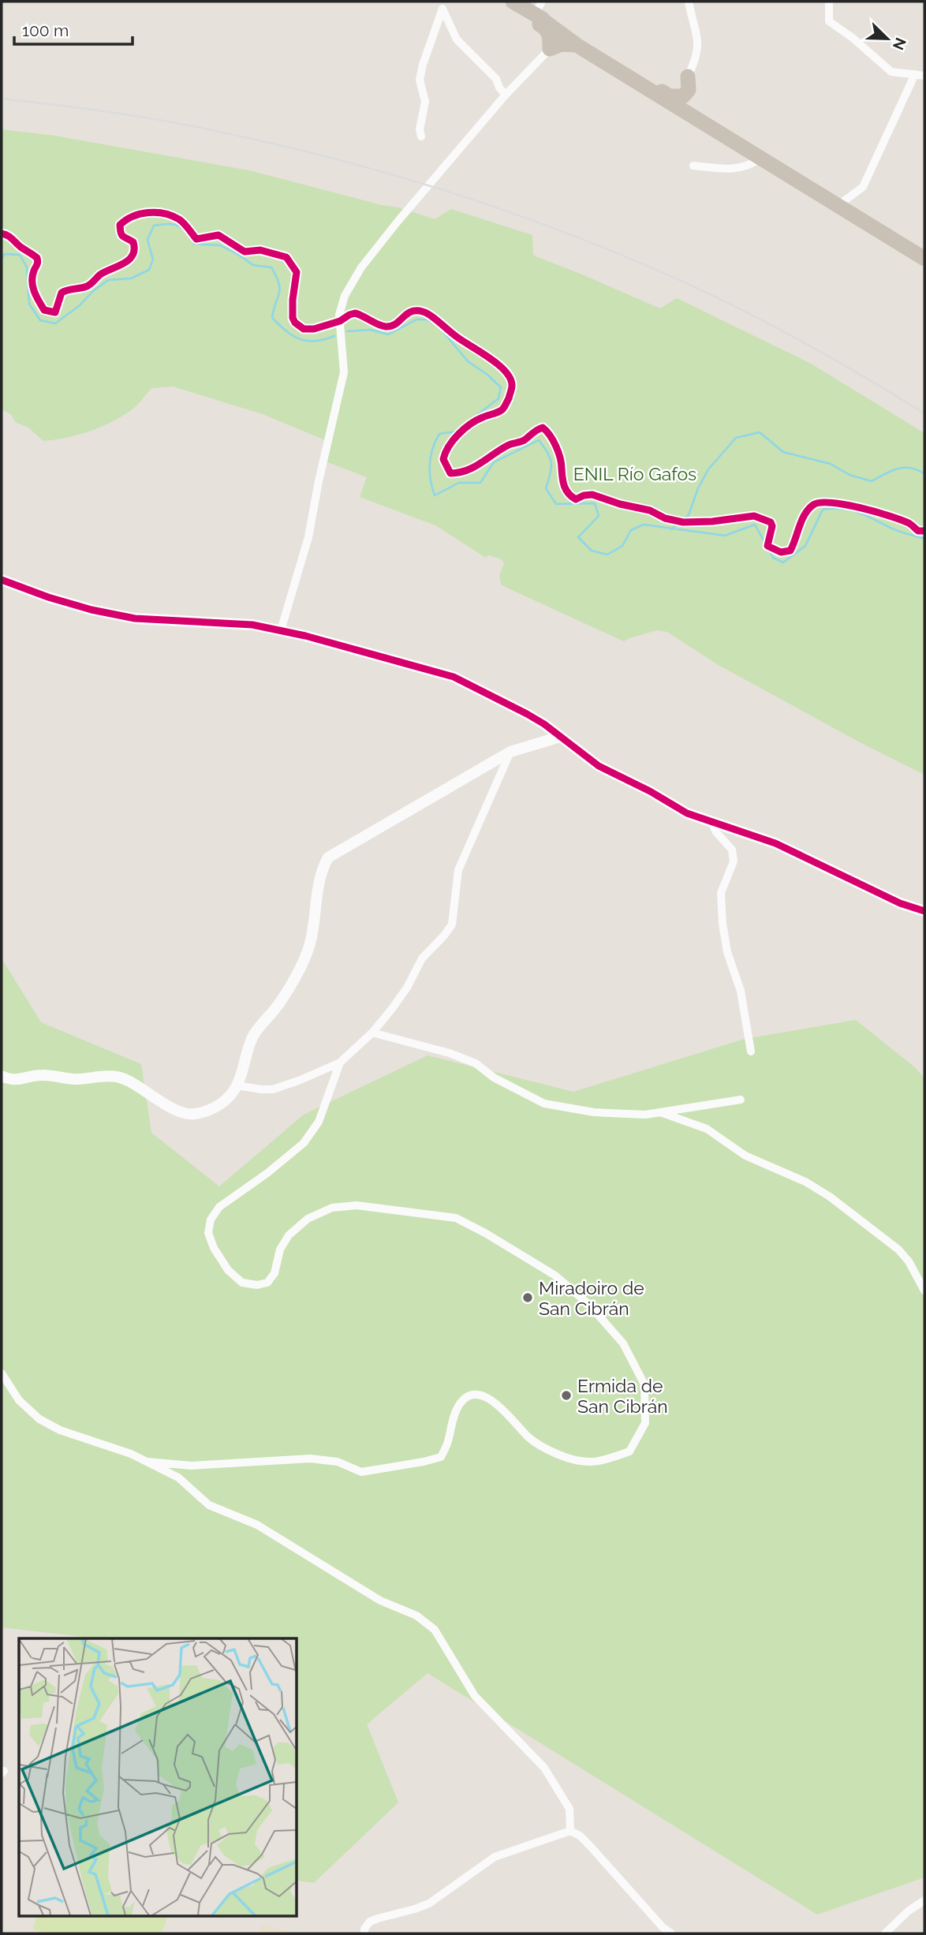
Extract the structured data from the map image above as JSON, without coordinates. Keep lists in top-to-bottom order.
{
  "parks": ["ENIL Río Gafos"],
  "places": ["Miradoiro de San Cibrán", "Ermida de San Cibrán"],
  "scale_bar": "100 m",
  "north": "bottom right"
}
